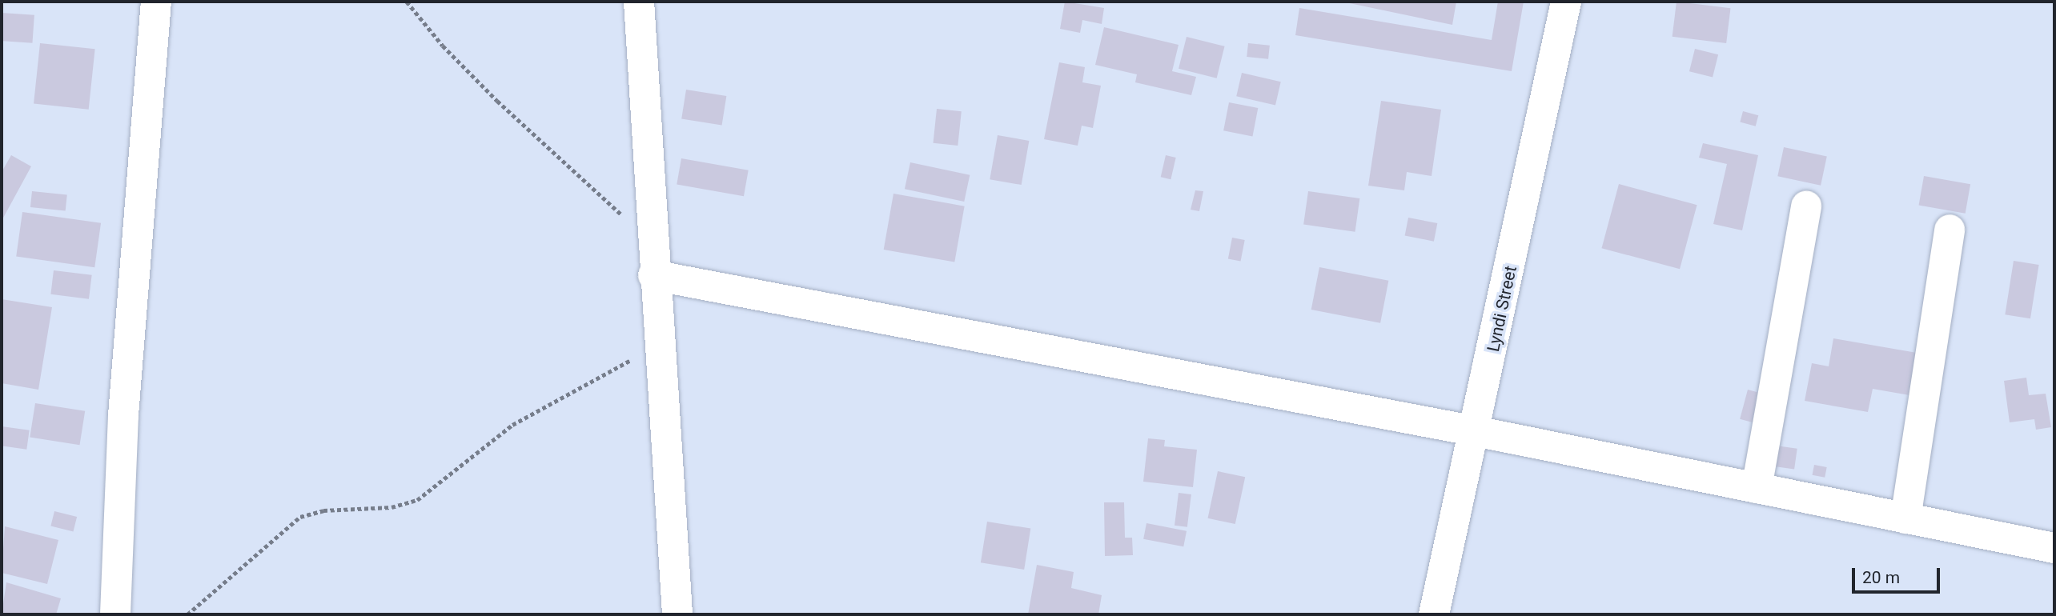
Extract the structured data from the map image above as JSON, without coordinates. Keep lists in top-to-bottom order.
{
  "streets": {
    "street": ["Lyndi Street"]
  },
  "scale_bar": "20 m"
}
